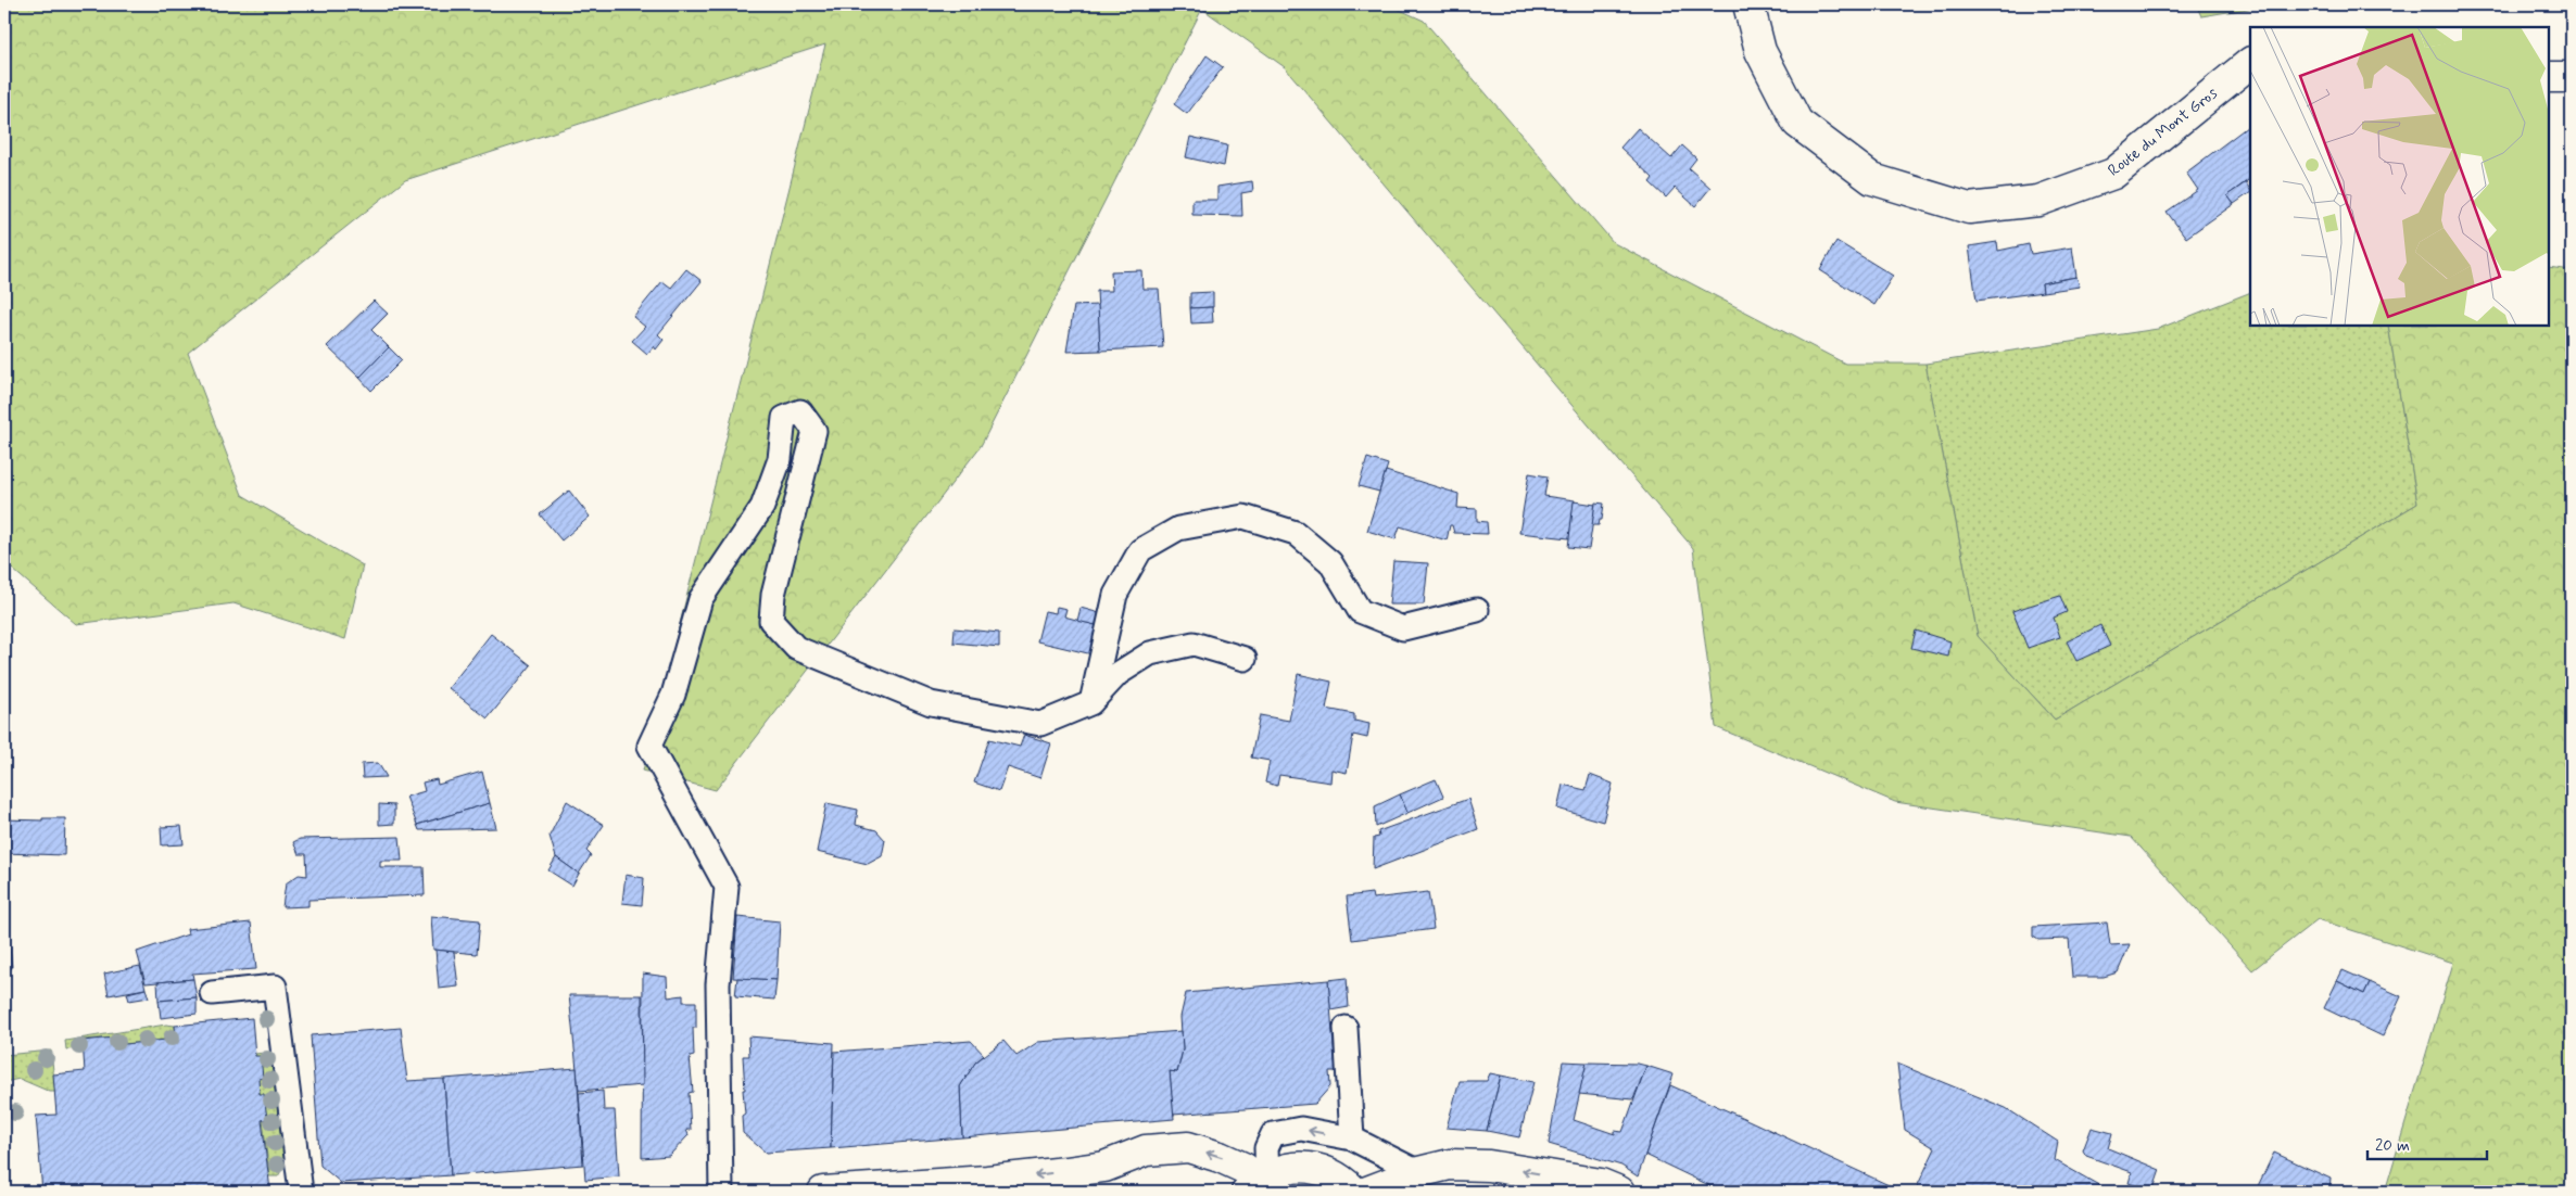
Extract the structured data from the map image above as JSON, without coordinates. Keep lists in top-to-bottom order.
{
  "streets": {
    "street": ["Route du Mont Gros"]
  },
  "scale_bar": "20 m"
}
